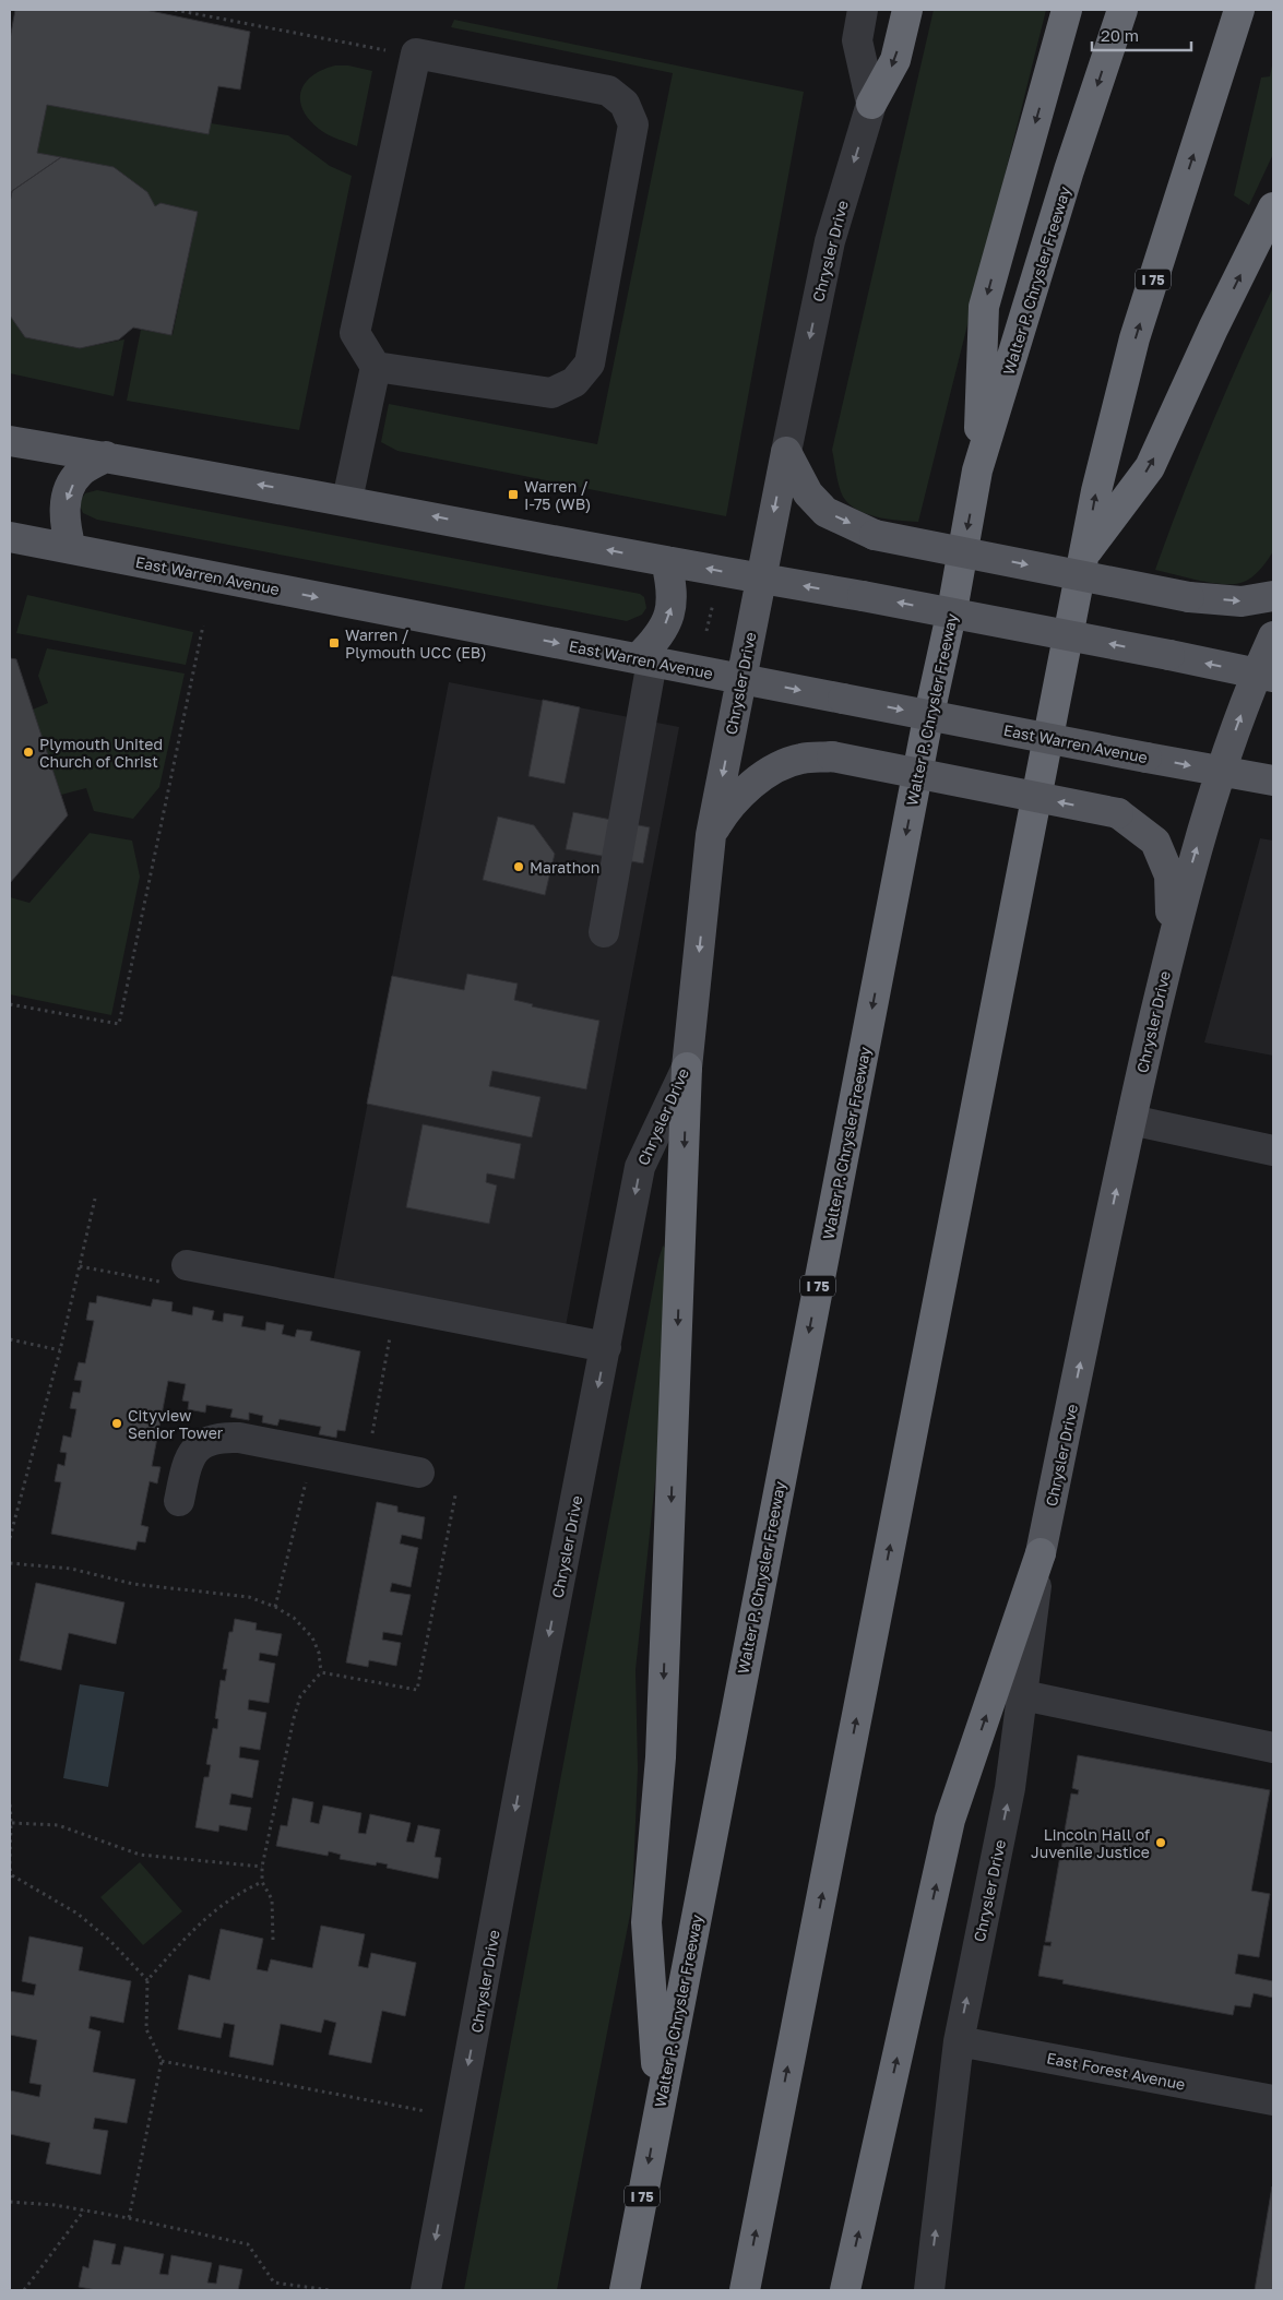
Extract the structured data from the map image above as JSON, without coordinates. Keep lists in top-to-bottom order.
{
  "streets": {
    "highway": ["I 75", "Walter P. Chrysler Freeway"],
    "main road": ["Chrysler Drive", "East Warren Avenue"],
    "street": ["East Forest Avenue"]
  },
  "crossings": [
    ["Chrysler Drive", "East Warren Avenue"],
    ["Chrysler Drive", "East Forest Avenue"]
  ],
  "places": {
    "transit": ["Warren / I-75 (WB)", "Warren / Plymouth UCC (EB)"],
    "other": [
      "Plymouth United Church of Christ",
      "Marathon",
      "Cityview Senior Tower",
      "Lincoln Hall of Juvenile Justice"
    ]
  },
  "scale_bar": "20 m"
}
